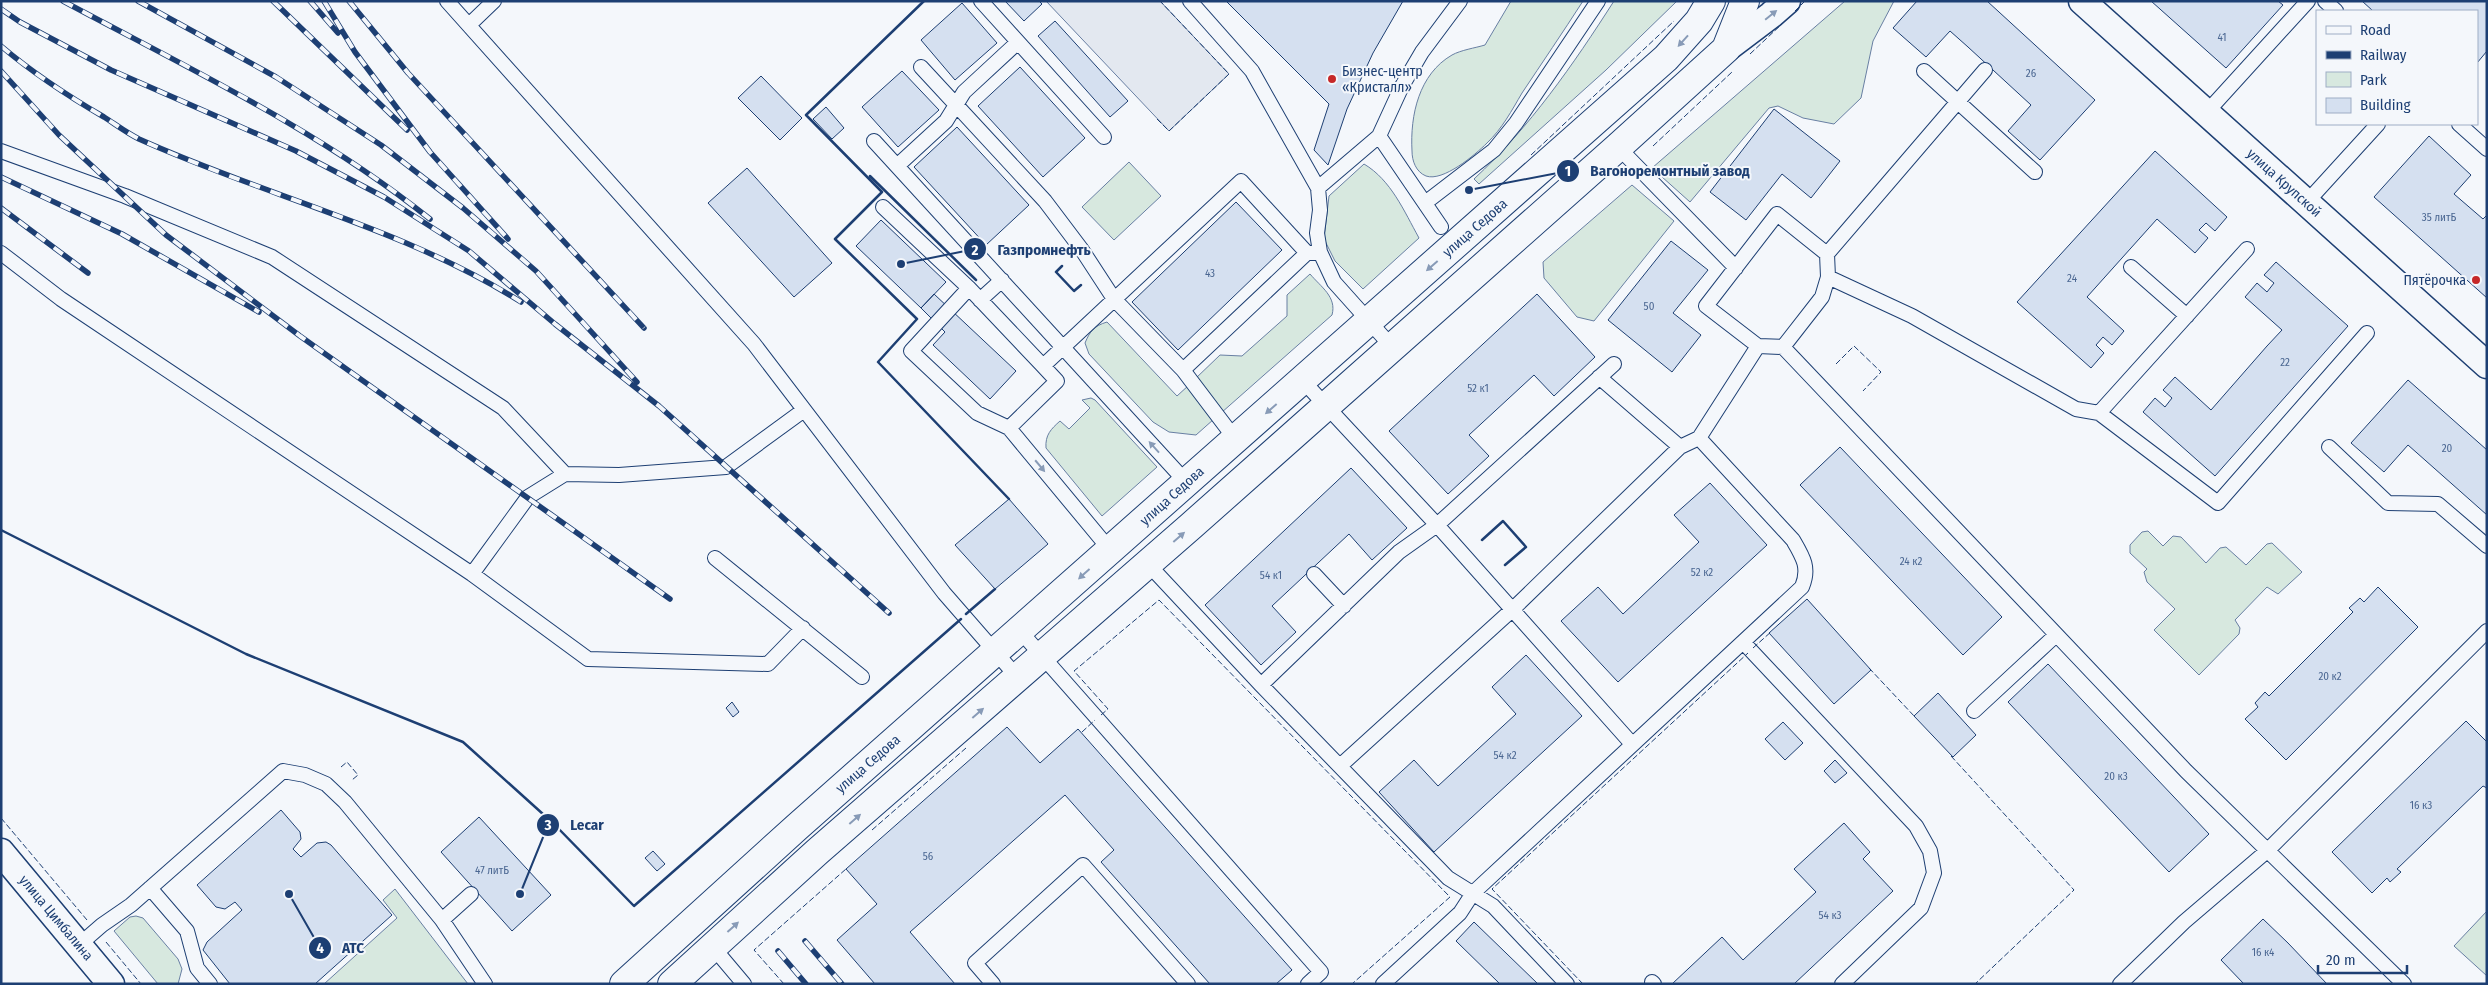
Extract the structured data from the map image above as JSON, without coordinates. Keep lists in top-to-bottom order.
{
  "streets": {
    "main road": ["улица Седова"],
    "street": ["улица Крупской", "улица Цимбалина"]
  },
  "places": [
    "Бизнес-центр «Кристалл»",
    "Вагоноремонтный завод",
    "Газпромнефть",
    "Пятёрочка",
    "АТС",
    "Lecar"
  ],
  "house_numbers": [
    "41",
    "26",
    "35 литБ",
    "43",
    "24",
    "50",
    "22",
    "52 к1",
    "20",
    "24 к2",
    "52 к2",
    "54 к1",
    "20 к2",
    "54 к2",
    "20 к3",
    "16 к3",
    "56",
    "47 литБ",
    "54 к3",
    "16 к4"
  ],
  "legend": [
    "Road",
    "Railway",
    "Park",
    "Building"
  ],
  "scale_bar": "20 m"
}
